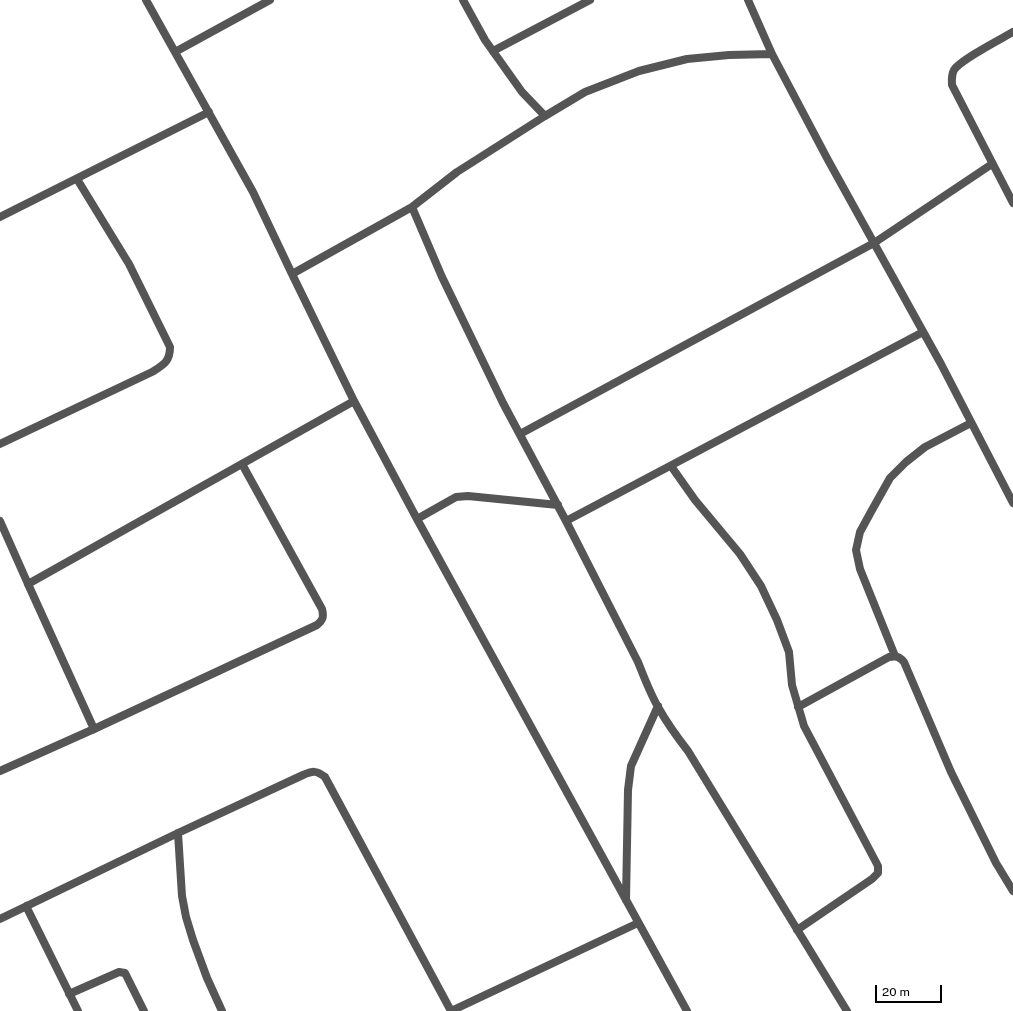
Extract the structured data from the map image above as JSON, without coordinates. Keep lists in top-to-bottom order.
{
  "scale_bar": "20 m"
}
